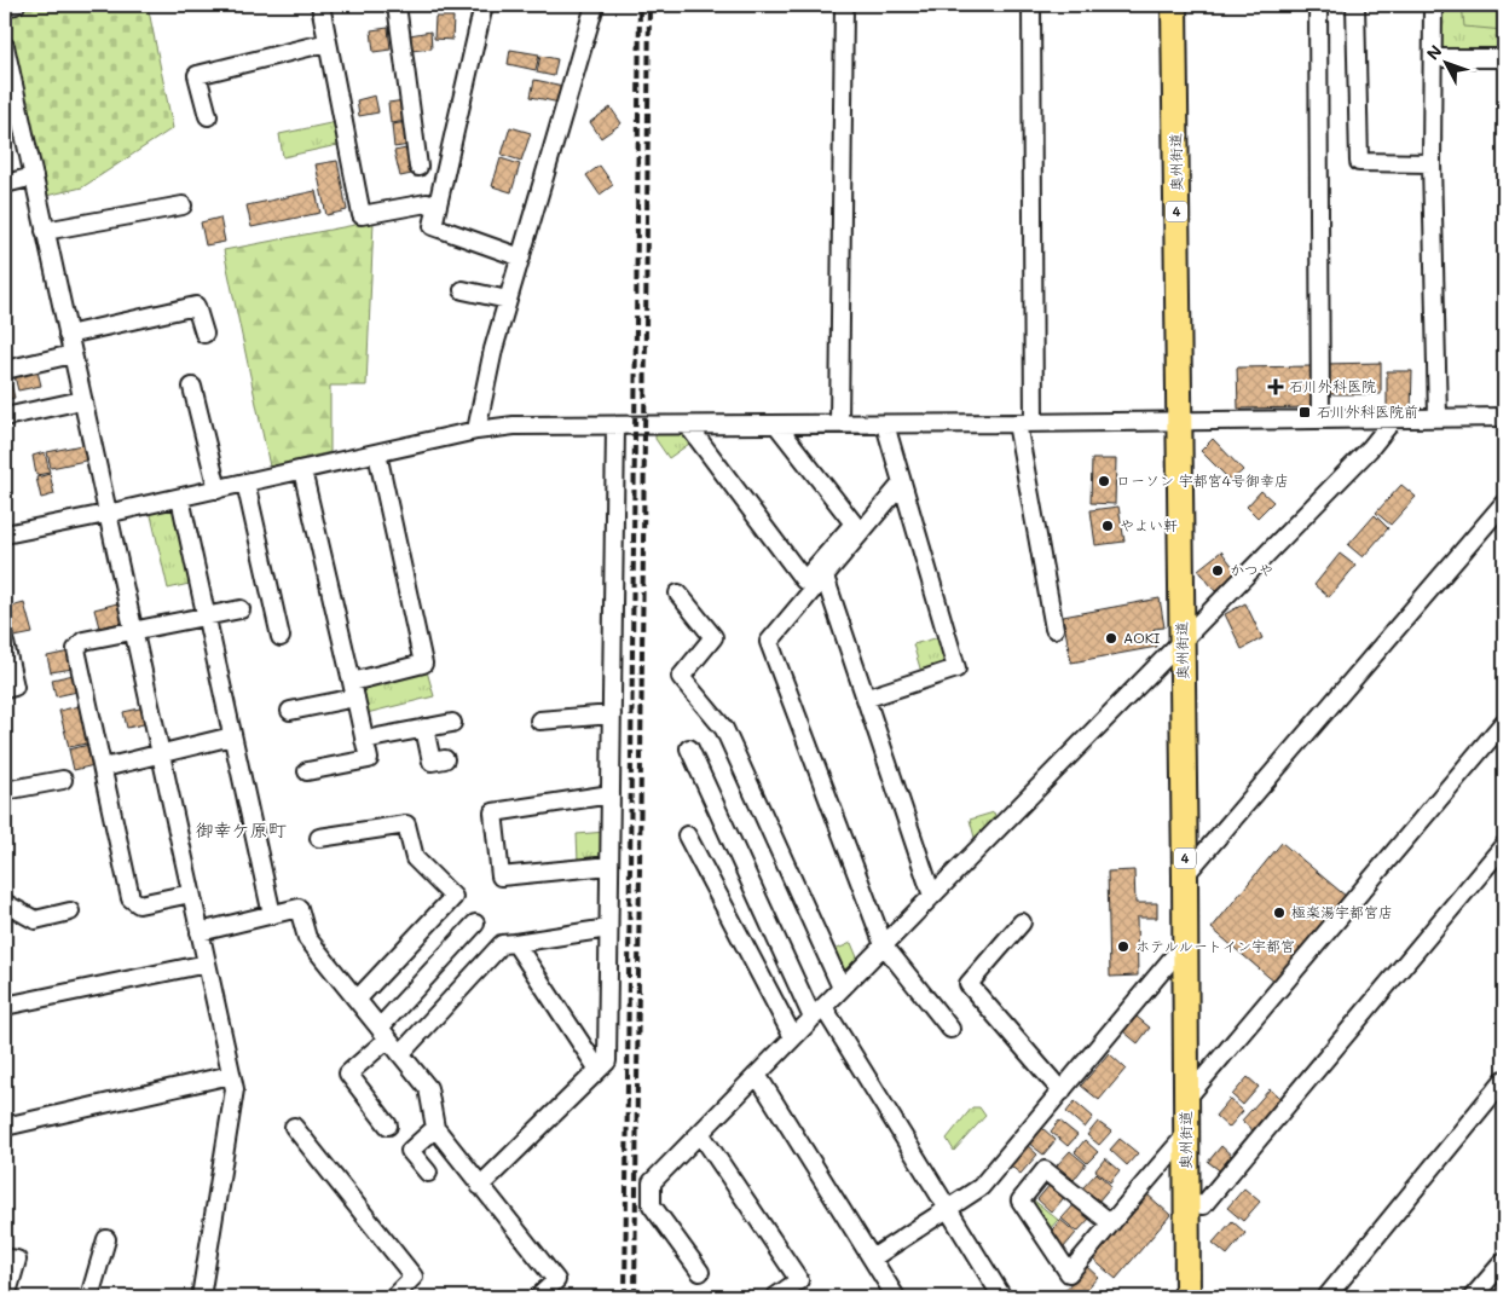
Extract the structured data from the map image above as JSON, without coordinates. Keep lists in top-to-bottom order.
{
  "streets": {
    "highway": ["奥州街道", "4"]
  },
  "districts": ["御幸ケ原町"],
  "places": {
    "health": ["石川外科医院"],
    "transit": ["石川外科医院前"],
    "other": [
      "ローソン 宇都宮4号御幸店",
      "やよい軒",
      "かつや",
      "AOKI",
      "極楽湯宇都宮店",
      "ホテルルートイン宇都宮"
    ]
  },
  "north": "top left"
}
